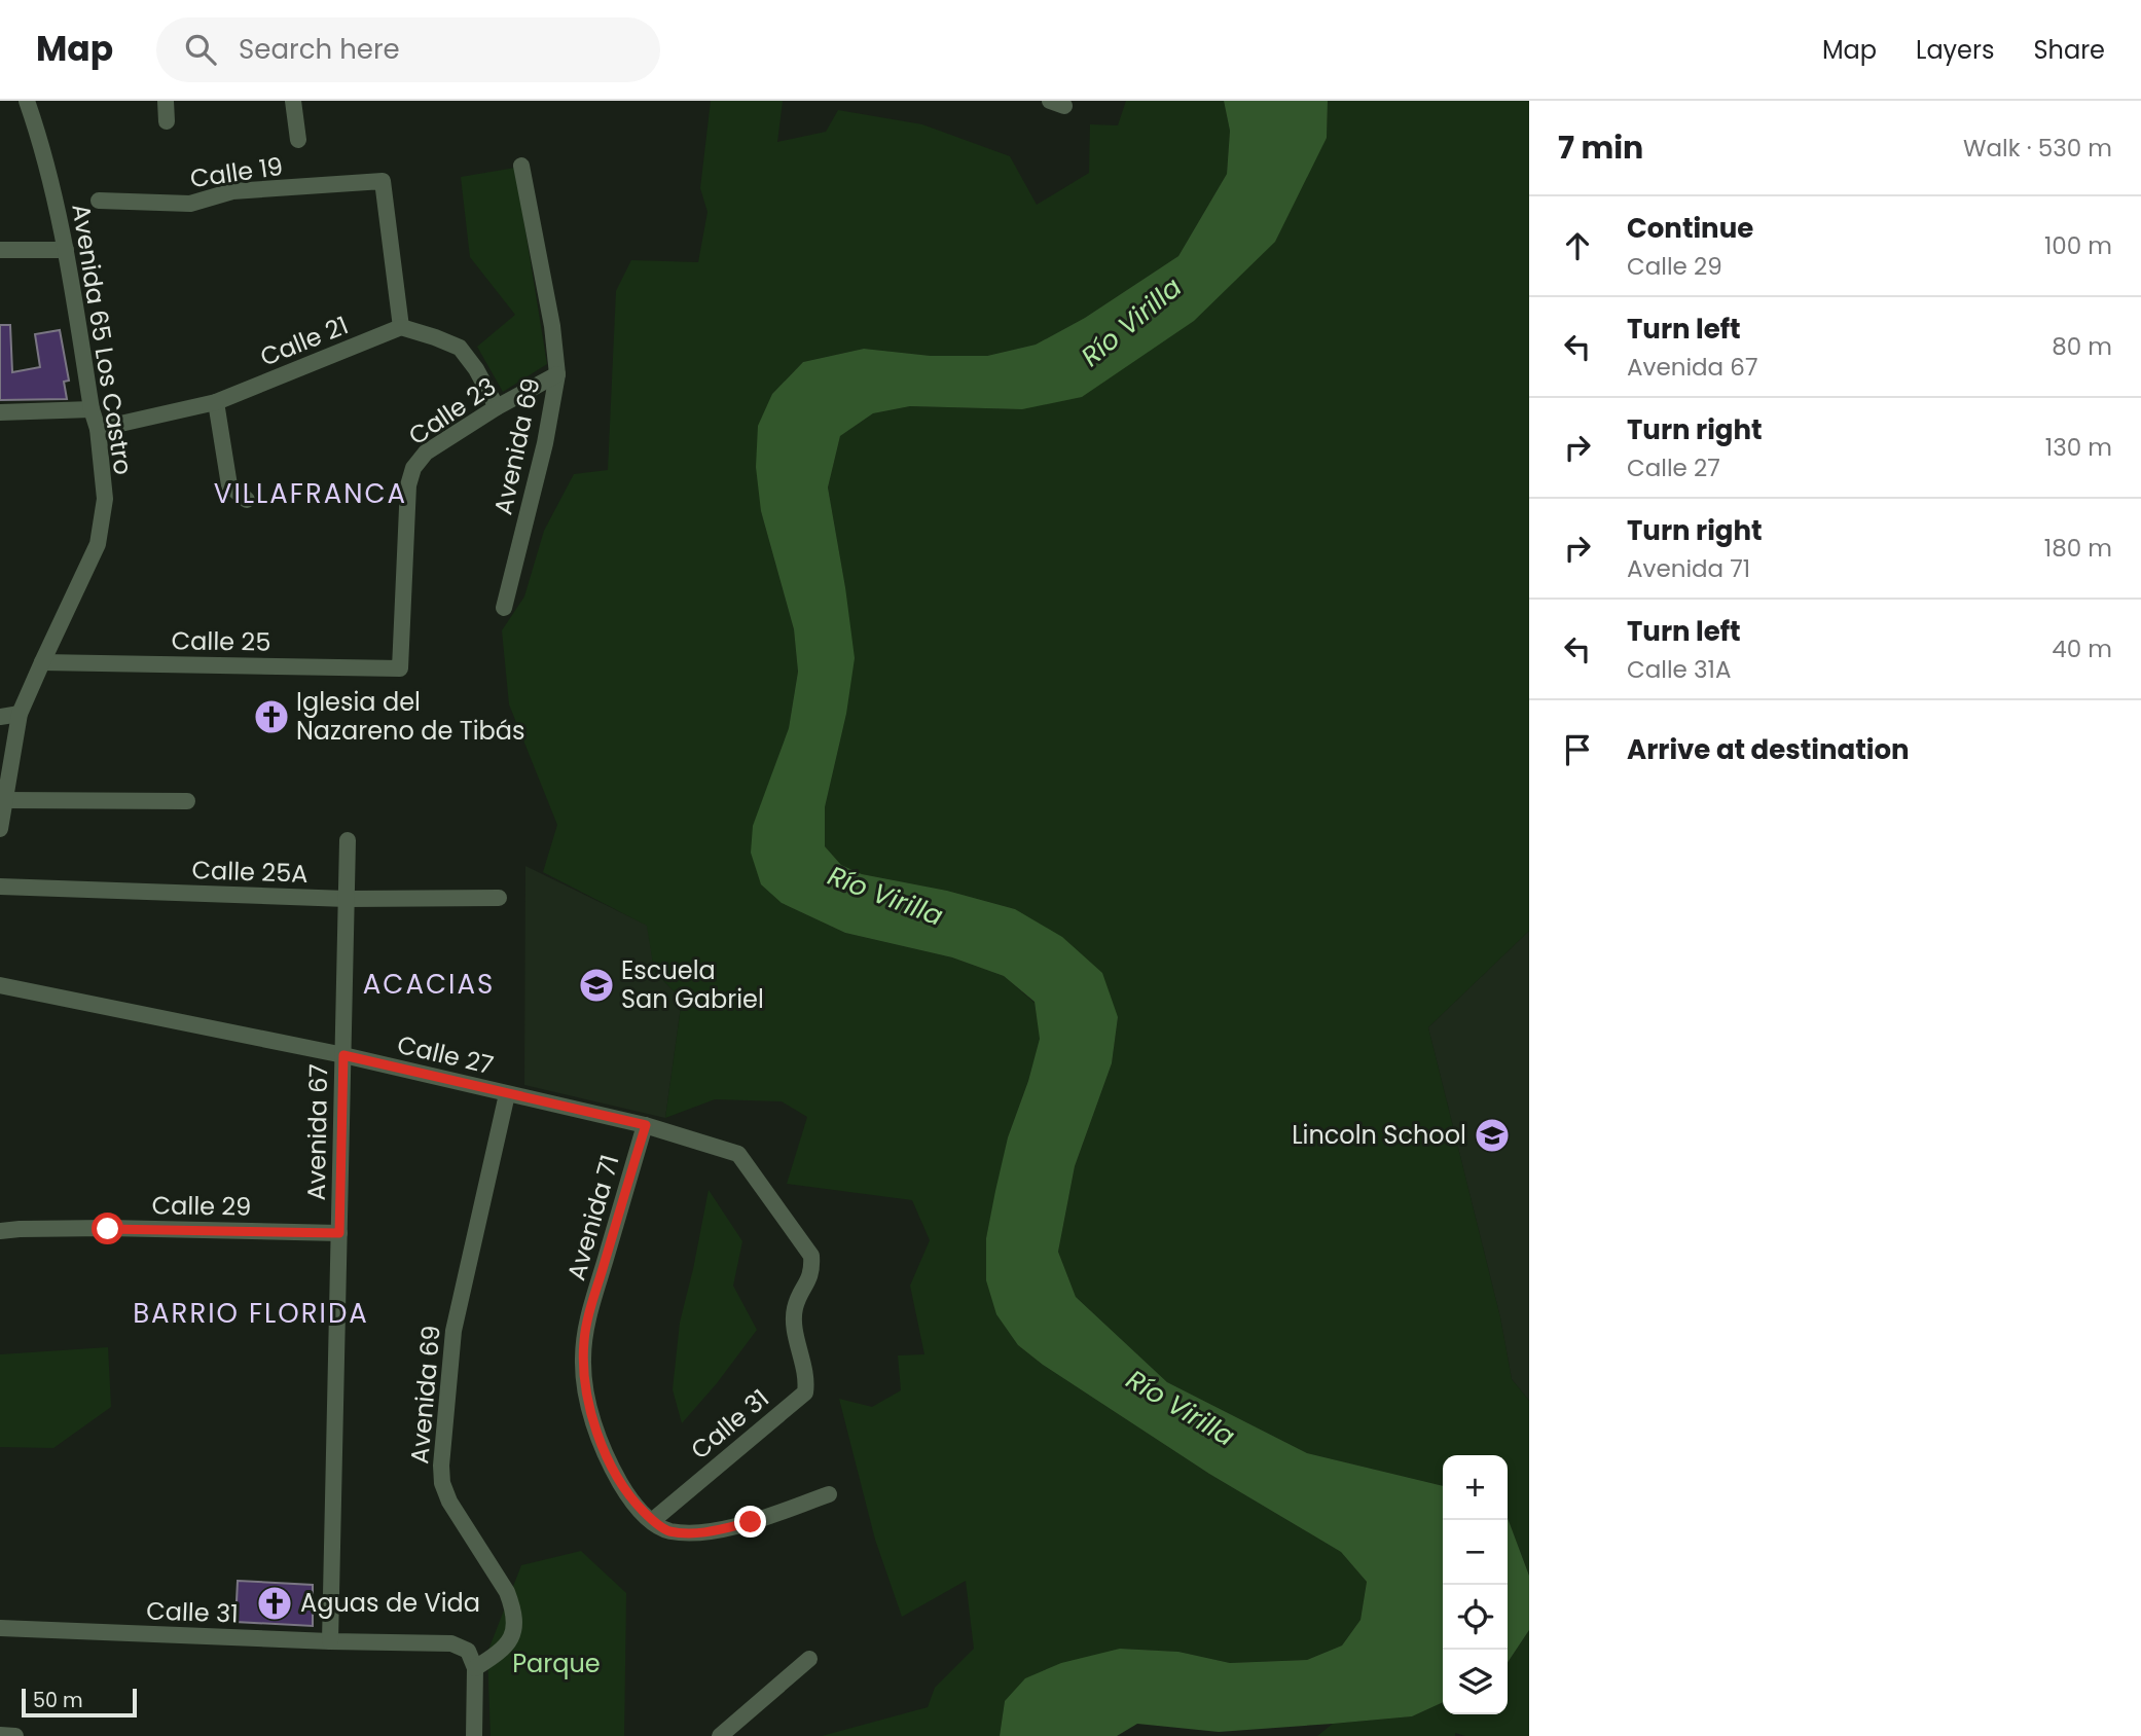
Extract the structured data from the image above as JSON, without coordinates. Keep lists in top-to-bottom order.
{
  "streets": {
    "street": [
      "Calle 19",
      "Avenida 65 Los Castro",
      "Calle 21",
      "Calle 23",
      "Avenida 69",
      "Calle 25",
      "Calle 25A",
      "Calle 27",
      "Avenida 67",
      "Calle 29",
      "Avenida 71",
      "Calle 31"
    ]
  },
  "crossings": [
    ["Calle 19", "Calle 21"],
    ["Avenida 65 Los Castro", "Calle 21"],
    ["Avenida 65 Los Castro", "Calle 25"],
    ["Calle 23", "Avenida 69"],
    ["Calle 23", "Calle 25"],
    ["Avenida 69", "Calle 27"],
    ["Avenida 69", "Calle 31"],
    ["Calle 25A", "Avenida 67"],
    ["Calle 27", "Avenida 67"],
    ["Calle 27", "Avenida 71"],
    ["Calle 27", "Calle 31"],
    ["Avenida 67", "Calle 29"],
    ["Avenida 67", "Calle 31"],
    ["Avenida 71", "Calle 31"]
  ],
  "districts": ["VILLAFRANCA", "ACACIAS", "BARRIO FLORIDA"],
  "water": ["Río Virilla"],
  "parks": ["Parque"],
  "places": {
    "church": ["Iglesia del Nazareno de Tibás", "Aguas de Vida"],
    "school or university": ["Escuela San Gabriel", "Lincoln School"]
  },
  "scale_bar": "50 m",
  "page": {
    "header": "Map",
    "search": "Search here",
    "nav": ["Map", "Layers", "Share"],
    "heading": ["7 min", "Walk · 530 m"],
    "list": [
      ["Continue", "Calle 29", "100 m"],
      ["Turn left", "Avenida 67", "80 m"],
      ["Turn right", "Calle 27", "130 m"],
      ["Turn right", "Avenida 71", "180 m"],
      ["Turn left", "Calle 31A", "40 m"],
      "Arrive at destination"
    ],
    "map_buttons": ["+", "−"],
    "scale": "50 m"
  }
}
